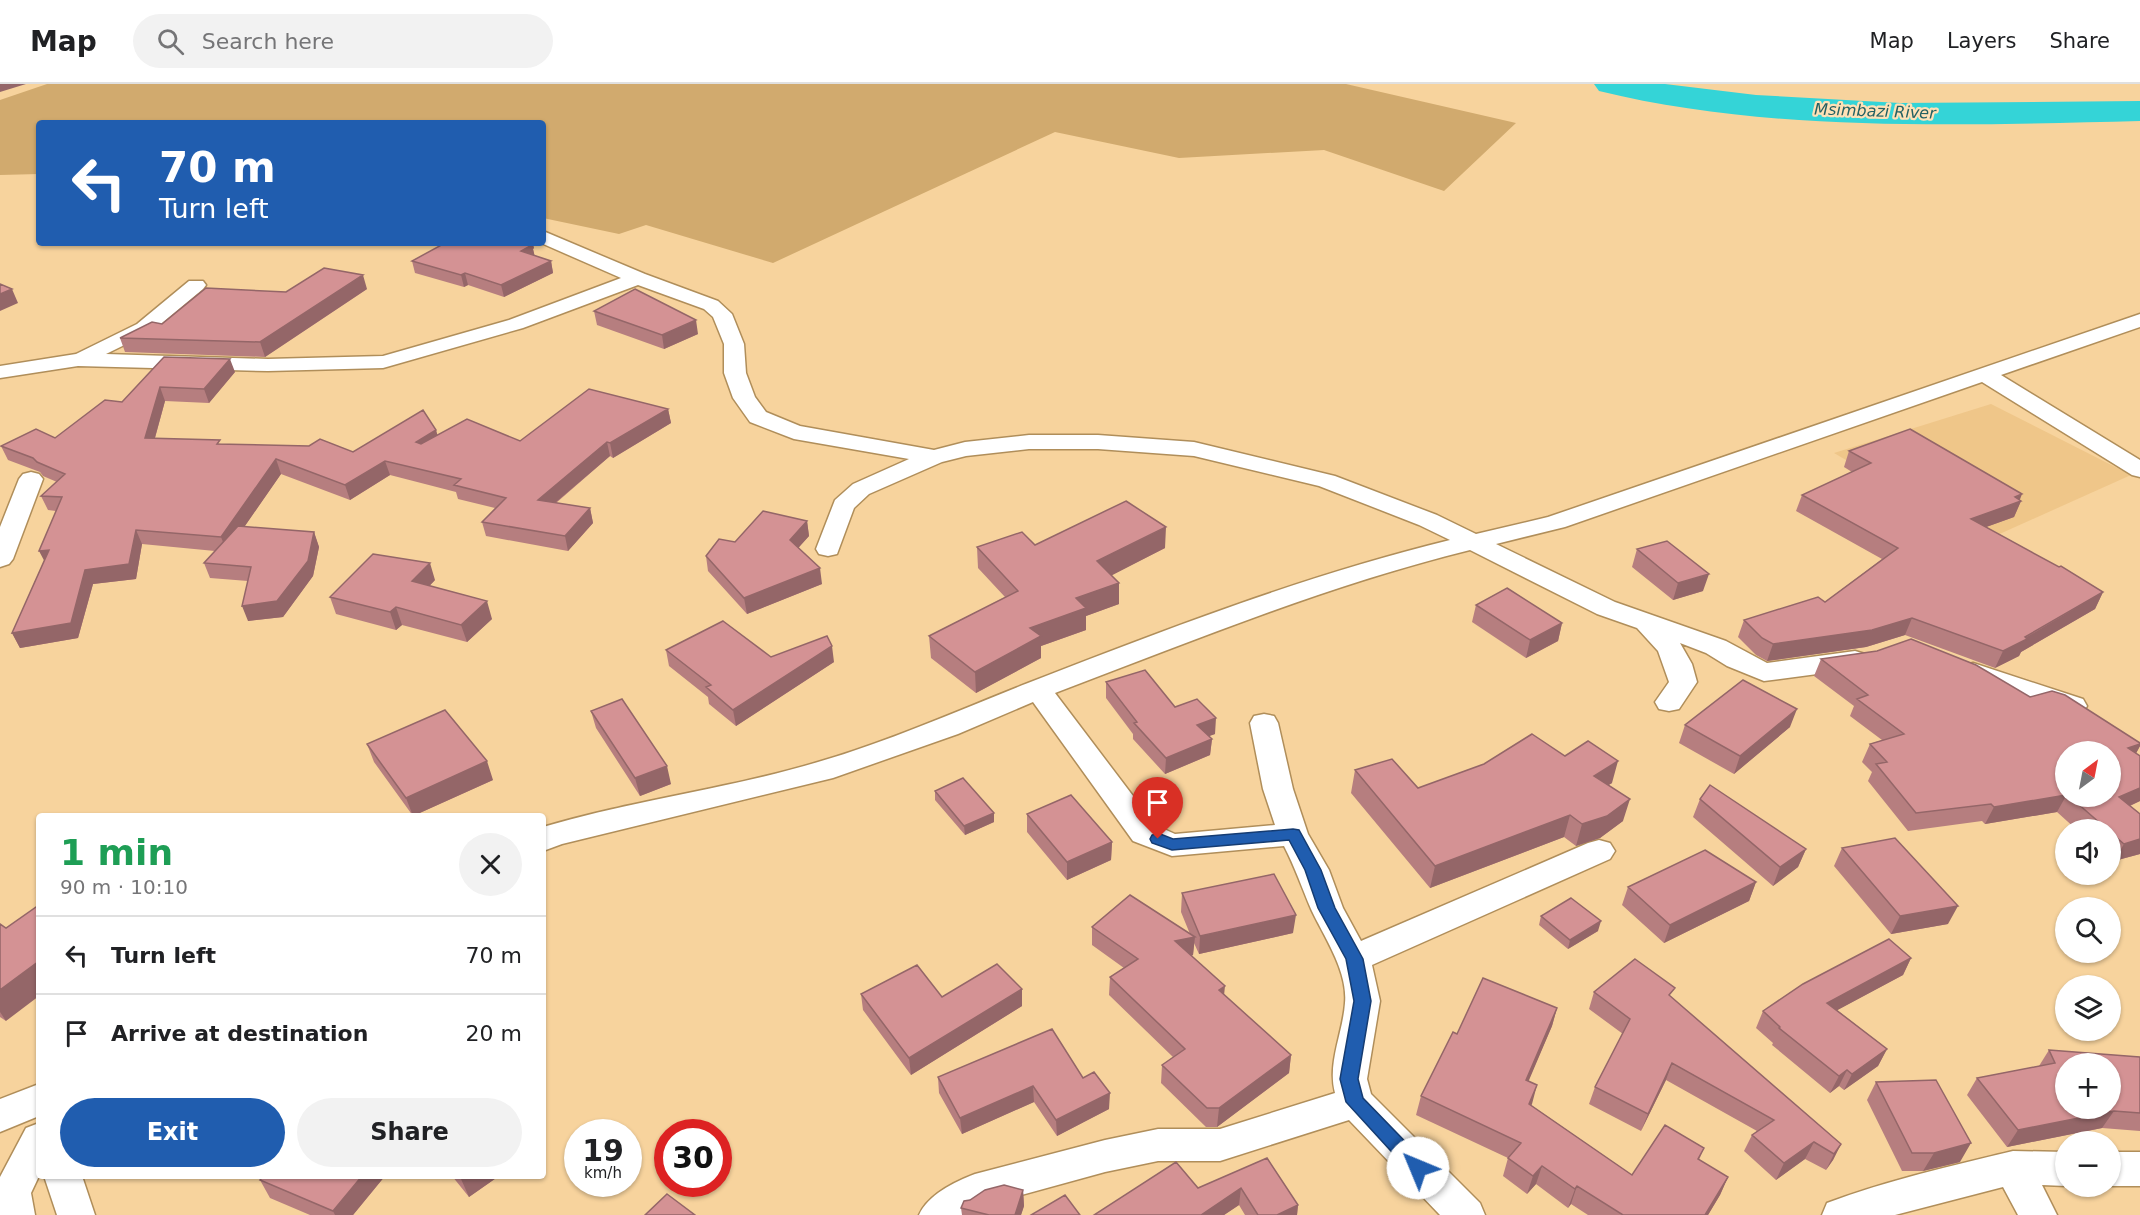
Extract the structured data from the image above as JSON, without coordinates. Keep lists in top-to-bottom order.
{
  "water": ["Msimbazi River"],
  "north": "top right",
  "page": {
    "header": "Map",
    "search": "Search here",
    "nav": ["Map", "Layers", "Share"],
    "turn": ["70 m", "Turn left"],
    "map_buttons": ["+", "−"],
    "heading": ["1 min", "90 m · 10:10"],
    "list": [
      {
        "name": "Turn left",
        "value": "70 m"
      },
      {
        "name": "Arrive at destination",
        "value": "20 m"
      }
    ],
    "buttons": ["Exit", "Share"],
    "speed": "19 km/h",
    "limit": "30"
  }
}
